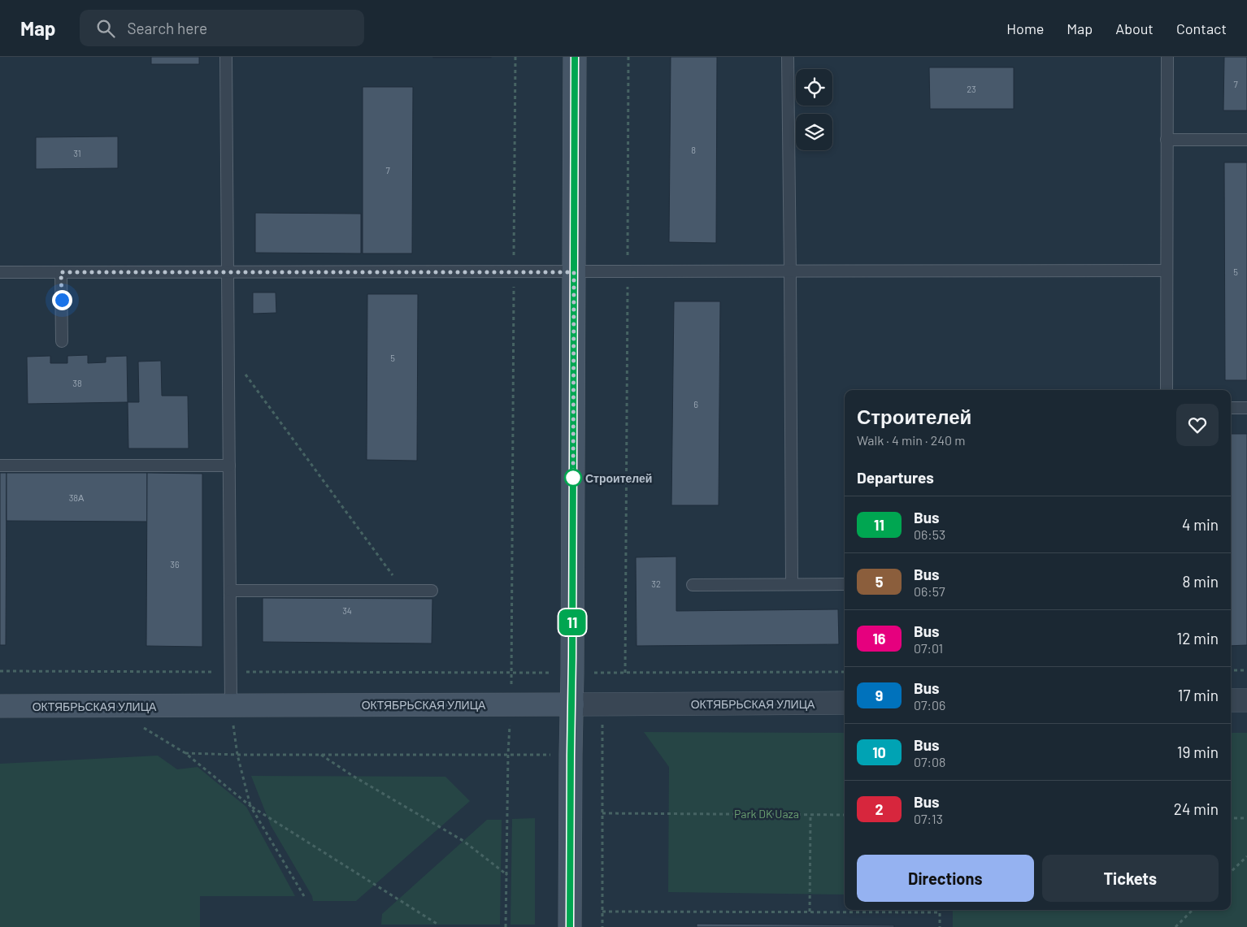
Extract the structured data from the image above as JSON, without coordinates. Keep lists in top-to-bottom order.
{
  "streets": {
    "main road": ["ОКТЯБРЬСКАЯ УЛИЦА"]
  },
  "parks": ["Park DK Uaza"],
  "places": ["Строителей"],
  "lines": ["bus line 11"],
  "house_numbers": [
    "7",
    "23",
    "8",
    "31",
    "7",
    "5",
    "5",
    "38",
    "6",
    "38А",
    "36",
    "32",
    "34"
  ],
  "page": {
    "header": "Map",
    "search": "Search here",
    "nav": [
      "Home",
      "Map",
      "About",
      "Contact"
    ],
    "on_map": "11",
    "heading": [
      ["Строителей", "Walk · 4 min · 240 m"],
      "Departures"
    ],
    "list": [
      {
        "mark": "11",
        "name": "Bus",
        "note": "06:53",
        "value": "4 min"
      },
      {
        "mark": "5",
        "name": "Bus",
        "note": "06:57",
        "value": "8 min"
      },
      {
        "mark": "16",
        "name": "Bus",
        "note": "07:01",
        "value": "12 min"
      },
      {
        "mark": "9",
        "name": "Bus",
        "note": "07:06",
        "value": "17 min"
      },
      {
        "mark": "10",
        "name": "Bus",
        "note": "07:08",
        "value": "19 min"
      },
      {
        "mark": "2",
        "name": "Bus",
        "note": "07:13",
        "value": "24 min"
      }
    ],
    "buttons": ["Directions", "Tickets"]
  }
}
